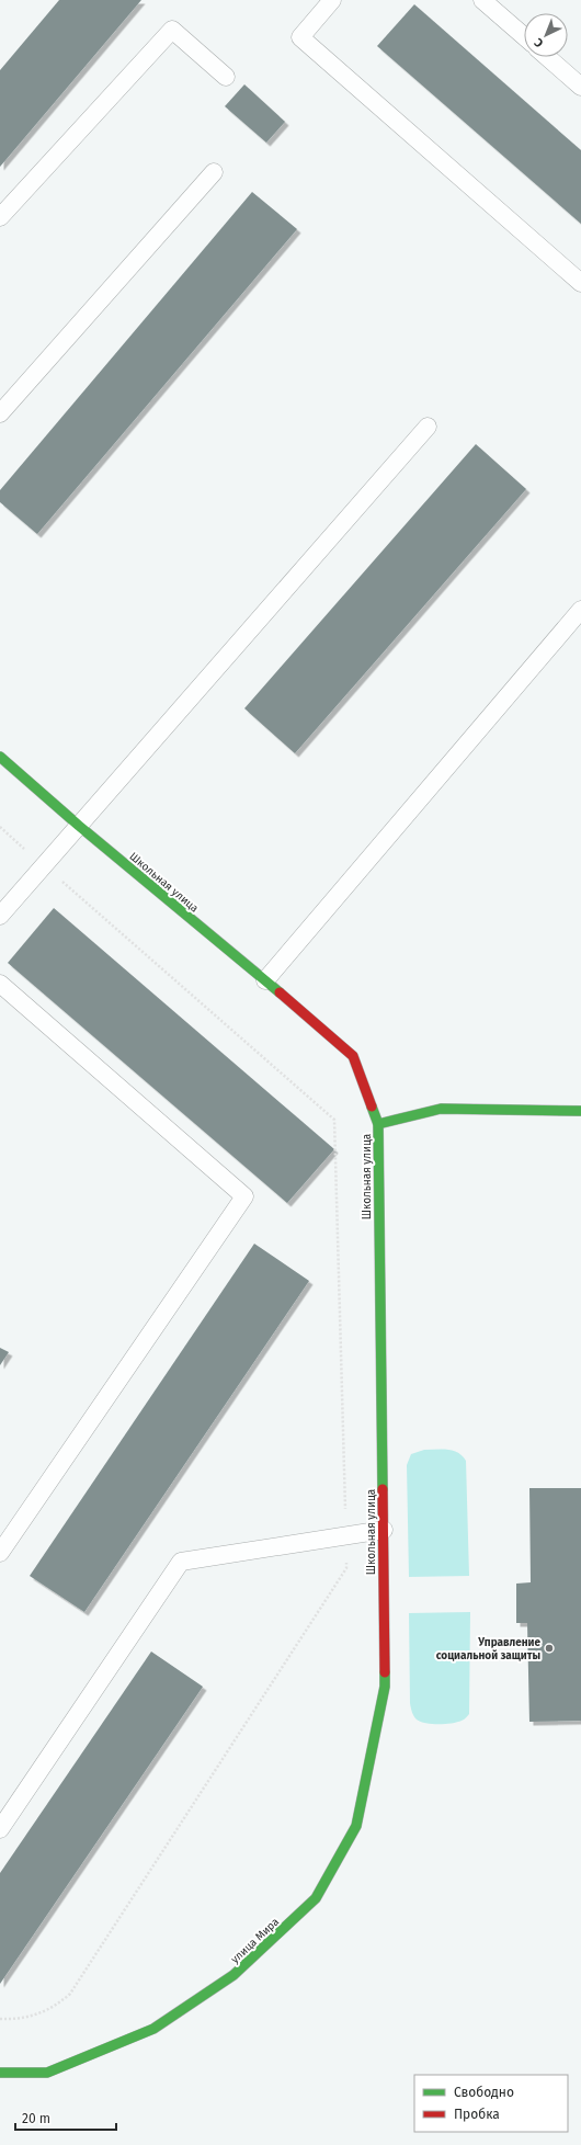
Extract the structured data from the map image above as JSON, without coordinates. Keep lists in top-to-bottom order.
{
  "streets": {
    "street": ["Школьная улица", "улица Мира"]
  },
  "crossings": [
    ["Школьная улица", "улица Мира"]
  ],
  "places": ["Управление социальной защиты"],
  "legend": ["Свободно", "Пробка"],
  "scale_bar": "20 m",
  "north": "bottom left"
}
